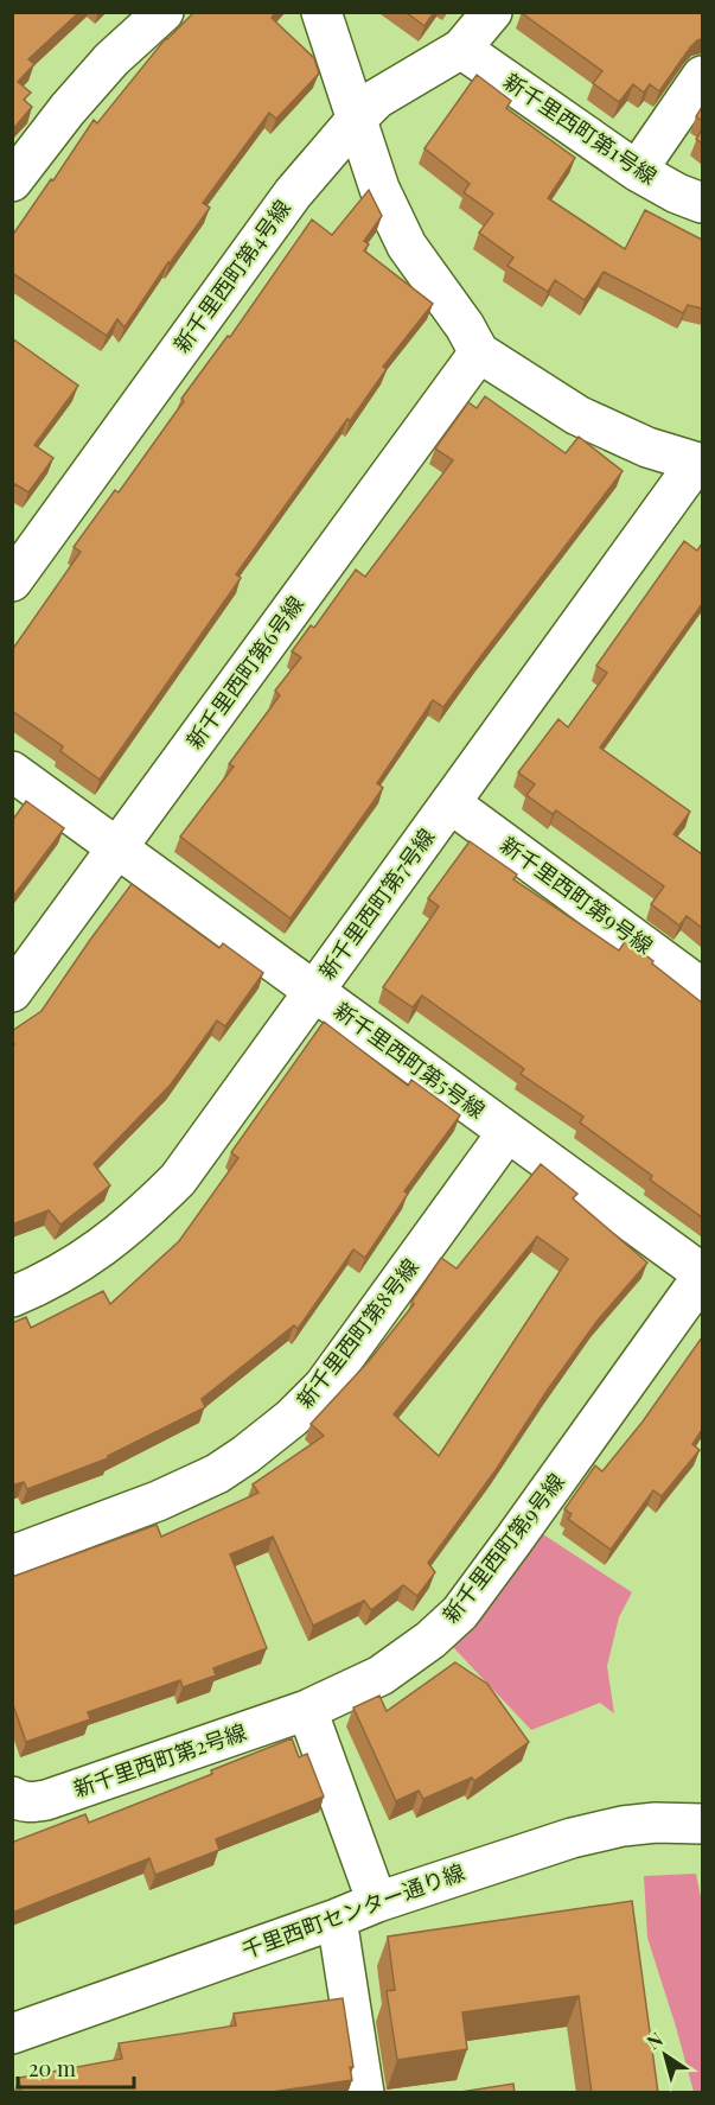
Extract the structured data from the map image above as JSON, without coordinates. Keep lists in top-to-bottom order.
{
  "streets": {
    "street": [
      "新千里西町第1号線",
      "新千里西町第4号線",
      "新千里西町第6号線",
      "新千里西町第9号線",
      "新千里西町第7号線",
      "新千里西町第5号線",
      "新千里西町第8号線",
      "新千里西町第2号線",
      "千里西町センター通り線"
    ]
  },
  "crossings": [
    ["新千里西町第1号線", "新千里西町第4号線"],
    ["新千里西町第6号線", "新千里西町第5号線"],
    ["新千里西町第9号線", "新千里西町第7号線"],
    ["新千里西町第9号線", "新千里西町第5号線"],
    ["新千里西町第9号線", "新千里西町第2号線"],
    ["新千里西町第7号線", "新千里西町第5号線"],
    ["新千里西町第5号線", "新千里西町第8号線"]
  ],
  "scale_bar": "20 m",
  "north": "top left"
}
